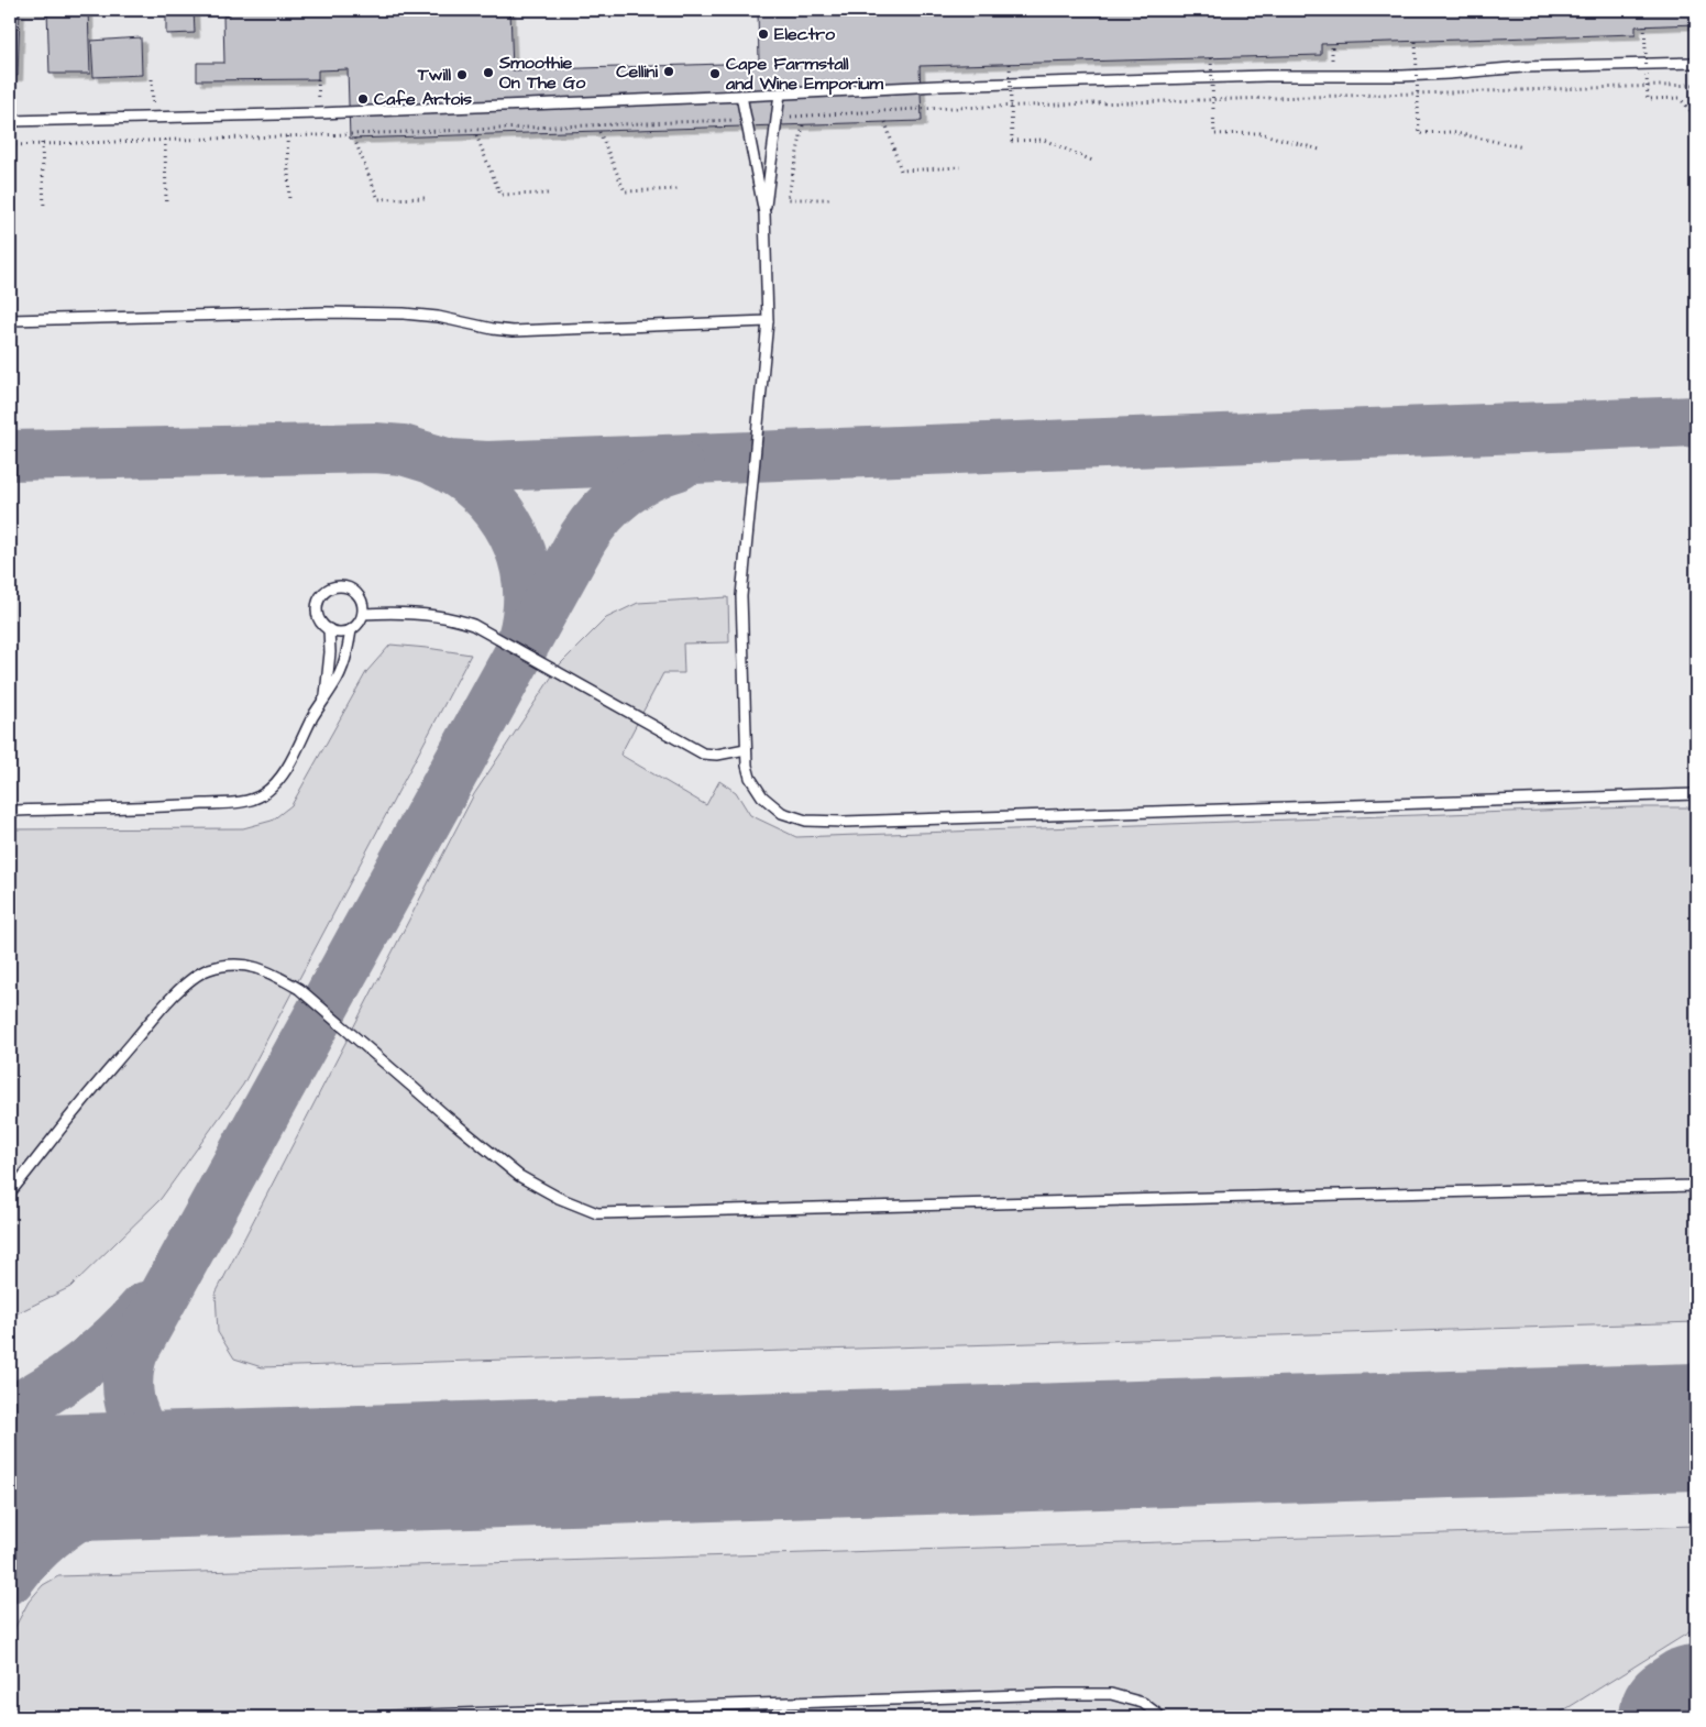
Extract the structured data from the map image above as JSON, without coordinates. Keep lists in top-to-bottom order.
{
  "places": [
    "Electro",
    "Cellini",
    "Smoothie On The Go",
    "Cape Farmstall and Wine Emporium",
    "Twill",
    "Cafe Artois"
  ]
}
